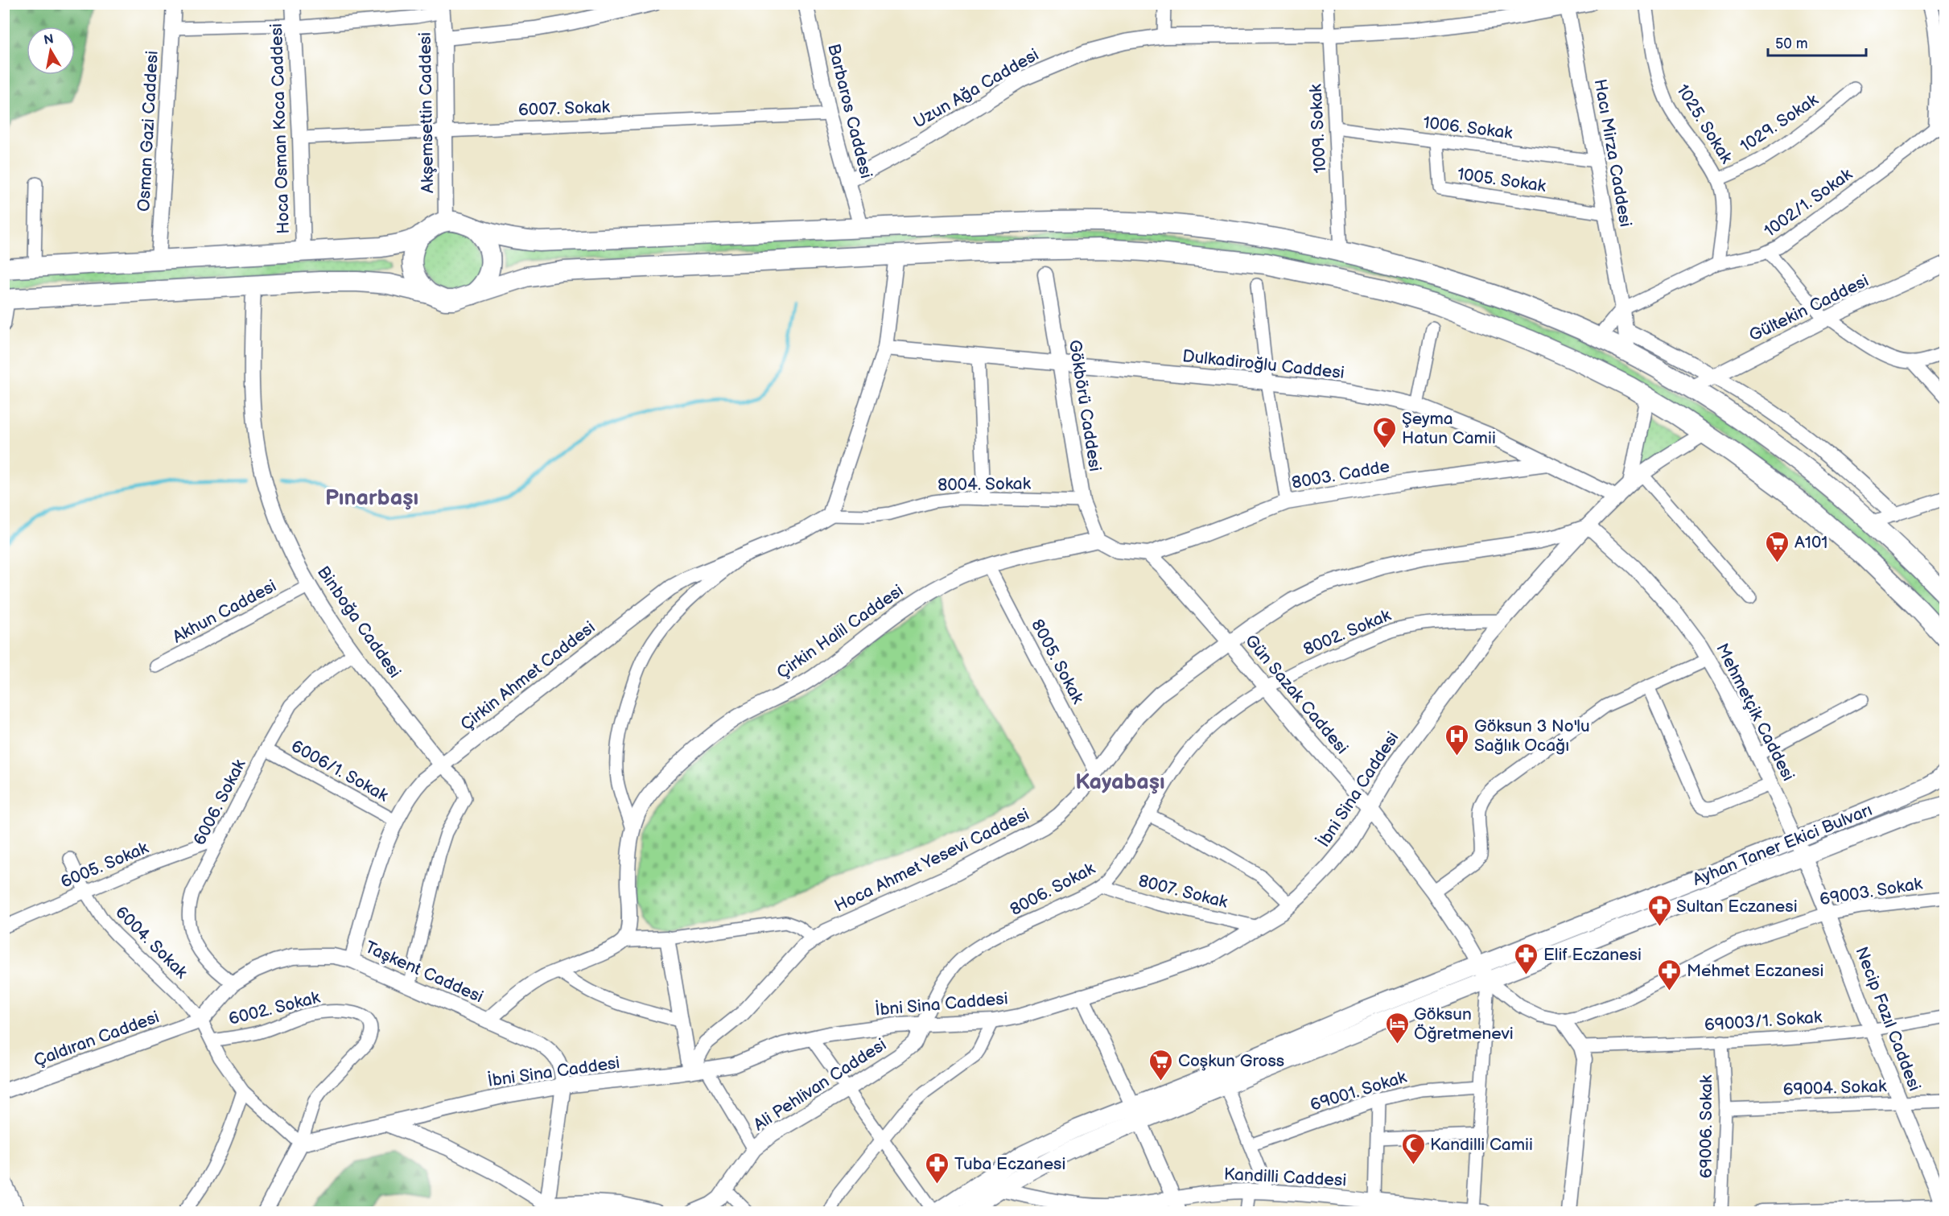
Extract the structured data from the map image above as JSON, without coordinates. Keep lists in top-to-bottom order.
{
  "streets": {
    "main road": ["Ayhan Taner Ekici Bulvarı"],
    "street": [
      "Uzun Ağa Caddesi",
      "6007. Sokak",
      "Barbaros Caddesi",
      "Akşemsettin Caddesi",
      "1029. Sokak",
      "1025. Sokak",
      "1006. Sokak",
      "Hoca Osman Koca Caddesi",
      "1009. Sokak",
      "Osman Gazi Caddesi",
      "Hacı Mirza Caddesi",
      "1005. Sokak",
      "1002/1. Sokak",
      "Gültekin Caddesi",
      "Dulkadiroğlu Caddesi",
      "Gökbörü Caddesi",
      "8003. Cadde",
      "8004. Sokak",
      "Akhun Caddesi",
      "Binboğa Caddesi",
      "Çirkin Halil Caddesi",
      "8002. Sokak",
      "8005. Sokak",
      "Çirkin Ahmet Caddesi",
      "Gün Sazak Caddesi",
      "Mehmetçik Caddesi",
      "6006/1. Sokak",
      "İbni Sina Caddesi",
      "6006. Sokak",
      "Hoca Ahmet Yesevi Caddesi",
      "6005. Sokak",
      "8006. Sokak",
      "8007. Sokak",
      "69003. Sokak",
      "6004. Sokak",
      "Taşkent Caddesi",
      "6002. Sokak",
      "Necip Fazıl Caddesi",
      "69003/1. Sokak",
      "Çaldıran Caddesi",
      "Ali Pehlivan Caddesi",
      "69004. Sokak",
      "69001. Sokak",
      "69006. Sokak",
      "Kandilli Caddesi"
    ]
  },
  "crossings": [
    ["Uzun Ağa Caddesi", "Barbaros Caddesi"],
    ["Uzun Ağa Caddesi", "1009. Sokak"],
    ["Uzun Ağa Caddesi", "Hacı Mirza Caddesi"],
    ["6007. Sokak", "Barbaros Caddesi"],
    ["6007. Sokak", "Akşemsettin Caddesi"],
    ["6007. Sokak", "Hoca Osman Koca Caddesi"],
    ["1029. Sokak", "1025. Sokak"],
    ["1025. Sokak", "1002/1. Sokak"],
    ["1006. Sokak", "1009. Sokak"],
    ["1006. Sokak", "Hacı Mirza Caddesi"],
    ["1006. Sokak", "1005. Sokak"],
    ["Hacı Mirza Caddesi", "1005. Sokak"],
    ["Hacı Mirza Caddesi", "1002/1. Sokak"],
    ["Dulkadiroğlu Caddesi", "Gökbörü Caddesi"],
    ["Dulkadiroğlu Caddesi", "8003. Cadde"],
    ["Dulkadiroğlu Caddesi", "İbni Sina Caddesi"],
    ["Gökbörü Caddesi", "8004. Sokak"],
    ["Gökbörü Caddesi", "Çirkin Halil Caddesi"],
    ["8003. Cadde", "Gün Sazak Caddesi"],
    ["8004. Sokak", "Çirkin Ahmet Caddesi"],
    ["Akhun Caddesi", "Binboğa Caddesi"],
    ["Binboğa Caddesi", "Çirkin Ahmet Caddesi"],
    ["Binboğa Caddesi", "6006. Sokak"],
    ["Çirkin Halil Caddesi", "8005. Sokak"],
    ["8002. Sokak", "Gün Sazak Caddesi"],
    ["8002. Sokak", "İbni Sina Caddesi"],
    ["8002. Sokak", "8006. Sokak"],
    ["8005. Sokak", "Hoca Ahmet Yesevi Caddesi"],
    ["Çirkin Ahmet Caddesi", "6006/1. Sokak"],
    ["Çirkin Ahmet Caddesi", "Taşkent Caddesi"],
    ["Gün Sazak Caddesi", "İbni Sina Caddesi"],
    ["Gün Sazak Caddesi", "Ayhan Taner Ekici Bulvarı"],
    ["Gün Sazak Caddesi", "Hoca Ahmet Yesevi Caddesi"],
    ["Gün Sazak Caddesi", "8006. Sokak"],
    ["Gün Sazak Caddesi", "69003. Sokak"],
    ["Mehmetçik Caddesi", "İbni Sina Caddesi"],
    ["Mehmetçik Caddesi", "Ayhan Taner Ekici Bulvarı"],
    ["Mehmetçik Caddesi", "Hoca Ahmet Yesevi Caddesi"],
    ["Mehmetçik Caddesi", "Necip Fazıl Caddesi"],
    ["6006/1. Sokak", "6006. Sokak"],
    ["İbni Sina Caddesi", "Hoca Ahmet Yesevi Caddesi"],
    ["İbni Sina Caddesi", "8006. Sokak"],
    ["İbni Sina Caddesi", "8007. Sokak"],
    ["İbni Sina Caddesi", "6004. Sokak"],
    ["İbni Sina Caddesi", "Taşkent Caddesi"],
    ["İbni Sina Caddesi", "6002. Sokak"],
    ["İbni Sina Caddesi", "Ali Pehlivan Caddesi"],
    ["6006. Sokak", "6005. Sokak"],
    ["6006. Sokak", "Taşkent Caddesi"],
    ["Ayhan Taner Ekici Bulvarı", "69003. Sokak"],
    ["Ayhan Taner Ekici Bulvarı", "Necip Fazıl Caddesi"],
    ["Ayhan Taner Ekici Bulvarı", "Kandilli Caddesi"],
    ["6005. Sokak", "6004. Sokak"],
    ["8006. Sokak", "8007. Sokak"],
    ["8006. Sokak", "Ali Pehlivan Caddesi"],
    ["69003. Sokak", "Necip Fazıl Caddesi"],
    ["6004. Sokak", "Taşkent Caddesi"],
    ["6004. Sokak", "6002. Sokak"],
    ["6004. Sokak", "Çaldıran Caddesi"],
    ["Taşkent Caddesi", "Çaldıran Caddesi"],
    ["Necip Fazıl Caddesi", "69003/1. Sokak"],
    ["Necip Fazıl Caddesi", "69004. Sokak"],
    ["69003/1. Sokak", "69006. Sokak"],
    ["69004. Sokak", "69006. Sokak"]
  ],
  "districts": ["Pınarbaşı", "Kayabaşı"],
  "places": {
    "mosque": ["Şeyma Hatun Camii", "Kandilli Camii"],
    "supermarket": ["A101", "Coşkun Gross"],
    "hospital": ["Göksun 3 No'lu Sağlık Ocağı"],
    "pharmacy": [
      "Sultan Eczanesi",
      "Elif Eczanesi",
      "Mehmet Eczanesi",
      "Tuba Eczanesi"
    ],
    "hotel": ["Göksun Öğretmenevi"]
  },
  "scale_bar": "50 m",
  "north": "top"
}
